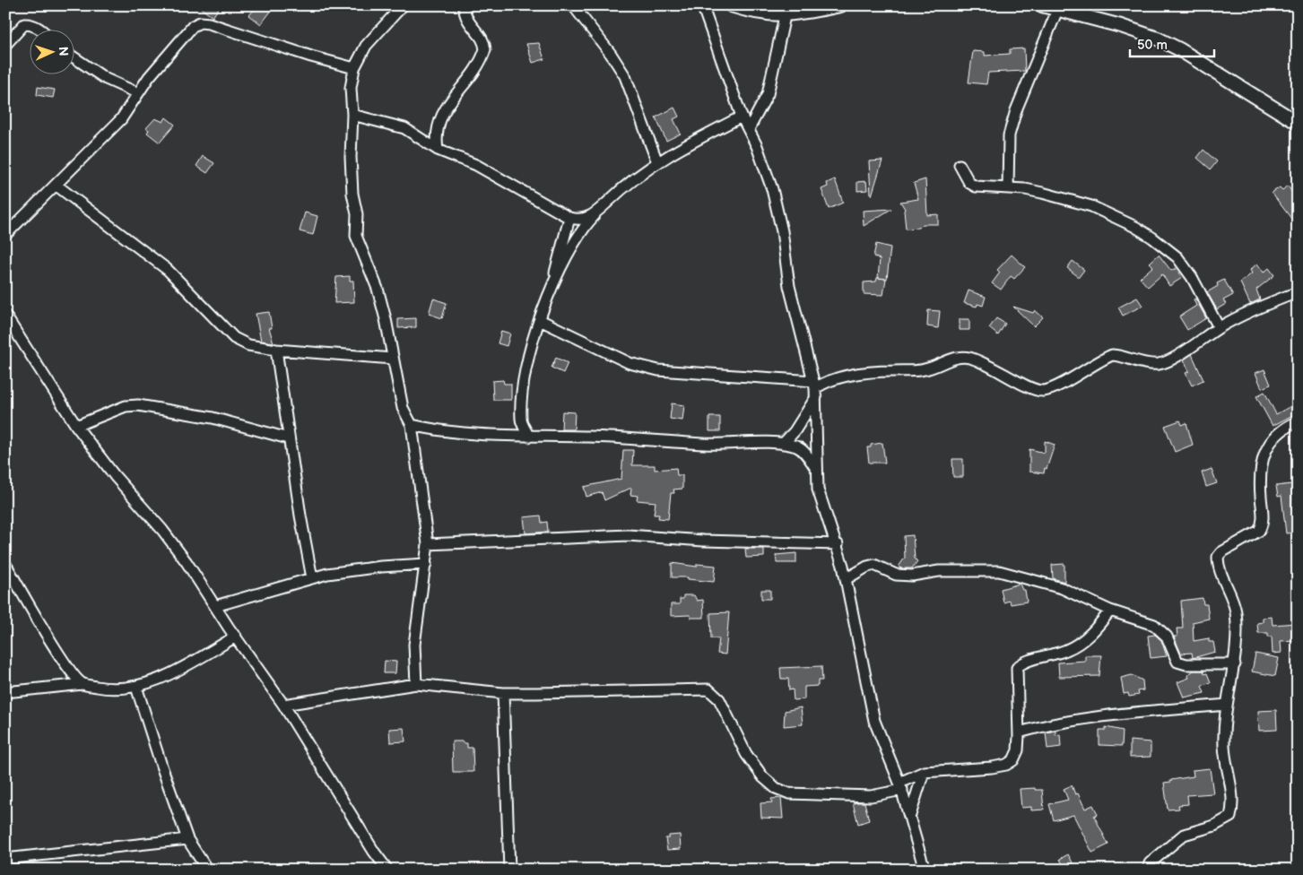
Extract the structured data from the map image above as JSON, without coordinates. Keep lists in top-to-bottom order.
{
  "scale_bar": "50 m",
  "north": "right"
}
